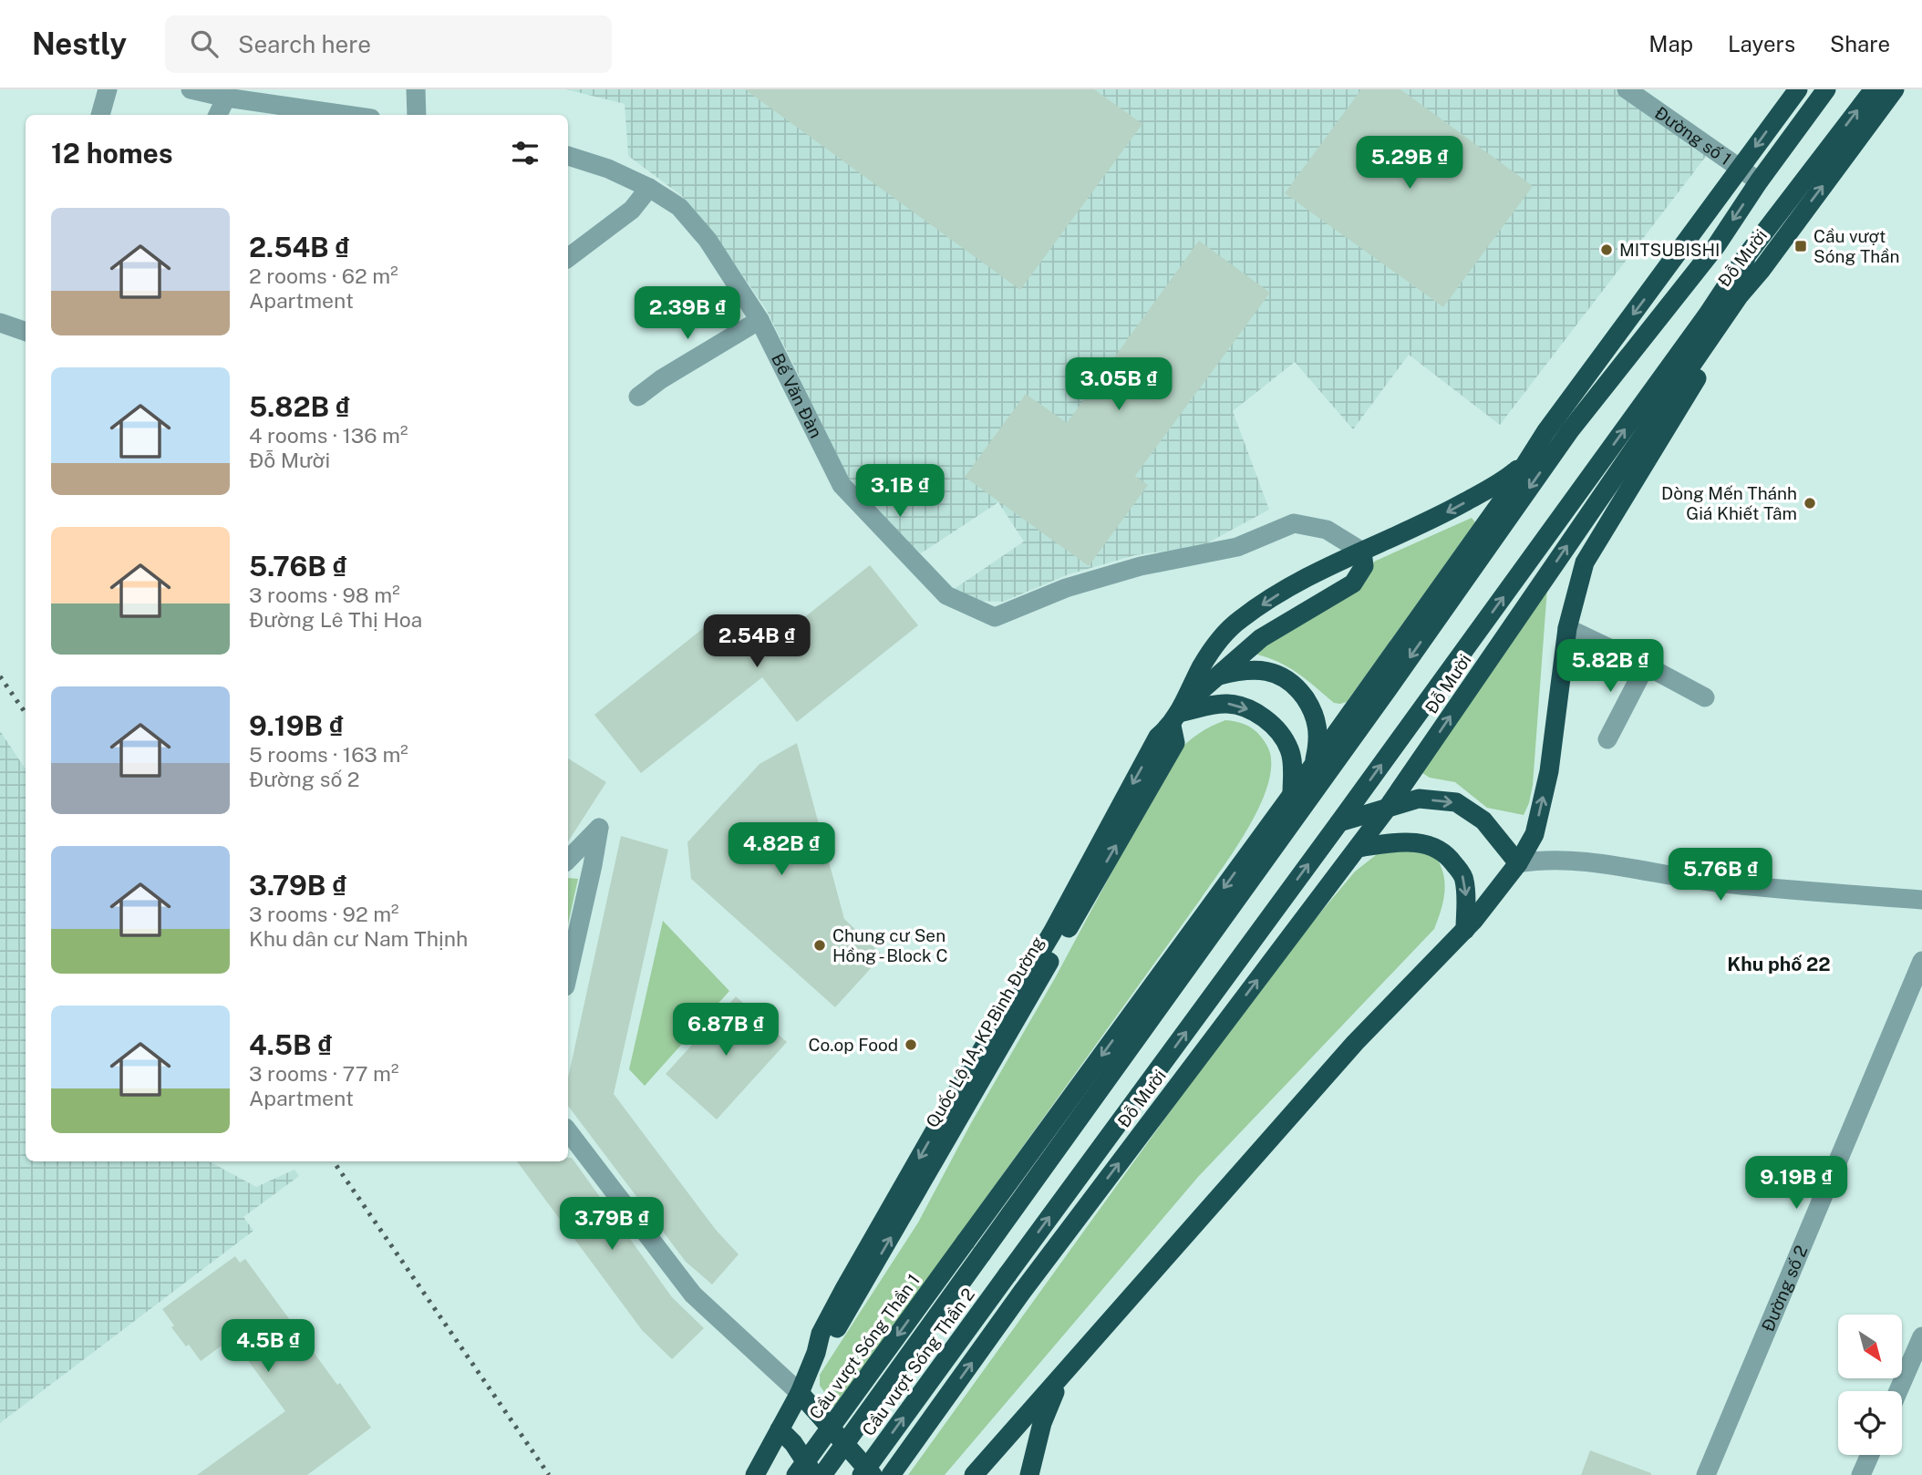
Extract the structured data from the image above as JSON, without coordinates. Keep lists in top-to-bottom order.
{
  "streets": {
    "highway": ["Đỗ Mười", "Cầu vượt Sóng Thần 1", "Cầu vượt Sóng Thần 2"],
    "street": ["Đường số 1", "Bế Văn Đàn", "Đường số 2"]
  },
  "crossings": [
    ["Đường số 1", "Đỗ Mười"],
    ["Đỗ Mười", "Cầu vượt Sóng Thần 2"]
  ],
  "districts": ["Khu phố 22"],
  "places": {
    "transit": ["Cầu vượt Sóng Thần"],
    "other": [
      "MITSUBISHI",
      "Dòng Mến Thánh Giá Khiết Tâm",
      "Chung cư Sen Hồng - Block C",
      "Co.op Food"
    ]
  },
  "north": "bottom right",
  "page": {
    "header": "Nestly",
    "search": "Search here",
    "nav": ["Map", "Layers", "Share"],
    "heading": "12 homes",
    "price": [
      "5.29B ₫",
      "2.39B ₫",
      "3.05B ₫",
      "3.1B ₫",
      "2.54B ₫",
      "5.82B ₫",
      "4.82B ₫",
      "5.76B ₫",
      "6.87B ₫",
      "9.19B ₫",
      "3.79B ₫",
      "4.5B ₫"
    ],
    "list": [
      {
        "name": "2.54B ₫",
        "note": "2 rooms · 62 m² · Apartment"
      },
      {
        "name": "5.82B ₫",
        "note": "4 rooms · 136 m² · Đỗ Mười"
      },
      {
        "name": "5.76B ₫",
        "note": "3 rooms · 98 m² · Đường Lê Thị Hoa"
      },
      {
        "name": "9.19B ₫",
        "note": "5 rooms · 163 m² · Đường số 2"
      },
      {
        "name": "3.79B ₫",
        "note": "3 rooms · 92 m² · Khu dân cư Nam Thịnh"
      },
      {
        "name": "4.5B ₫",
        "note": "3 rooms · 77 m² · Apartment"
      }
    ]
  }
}
